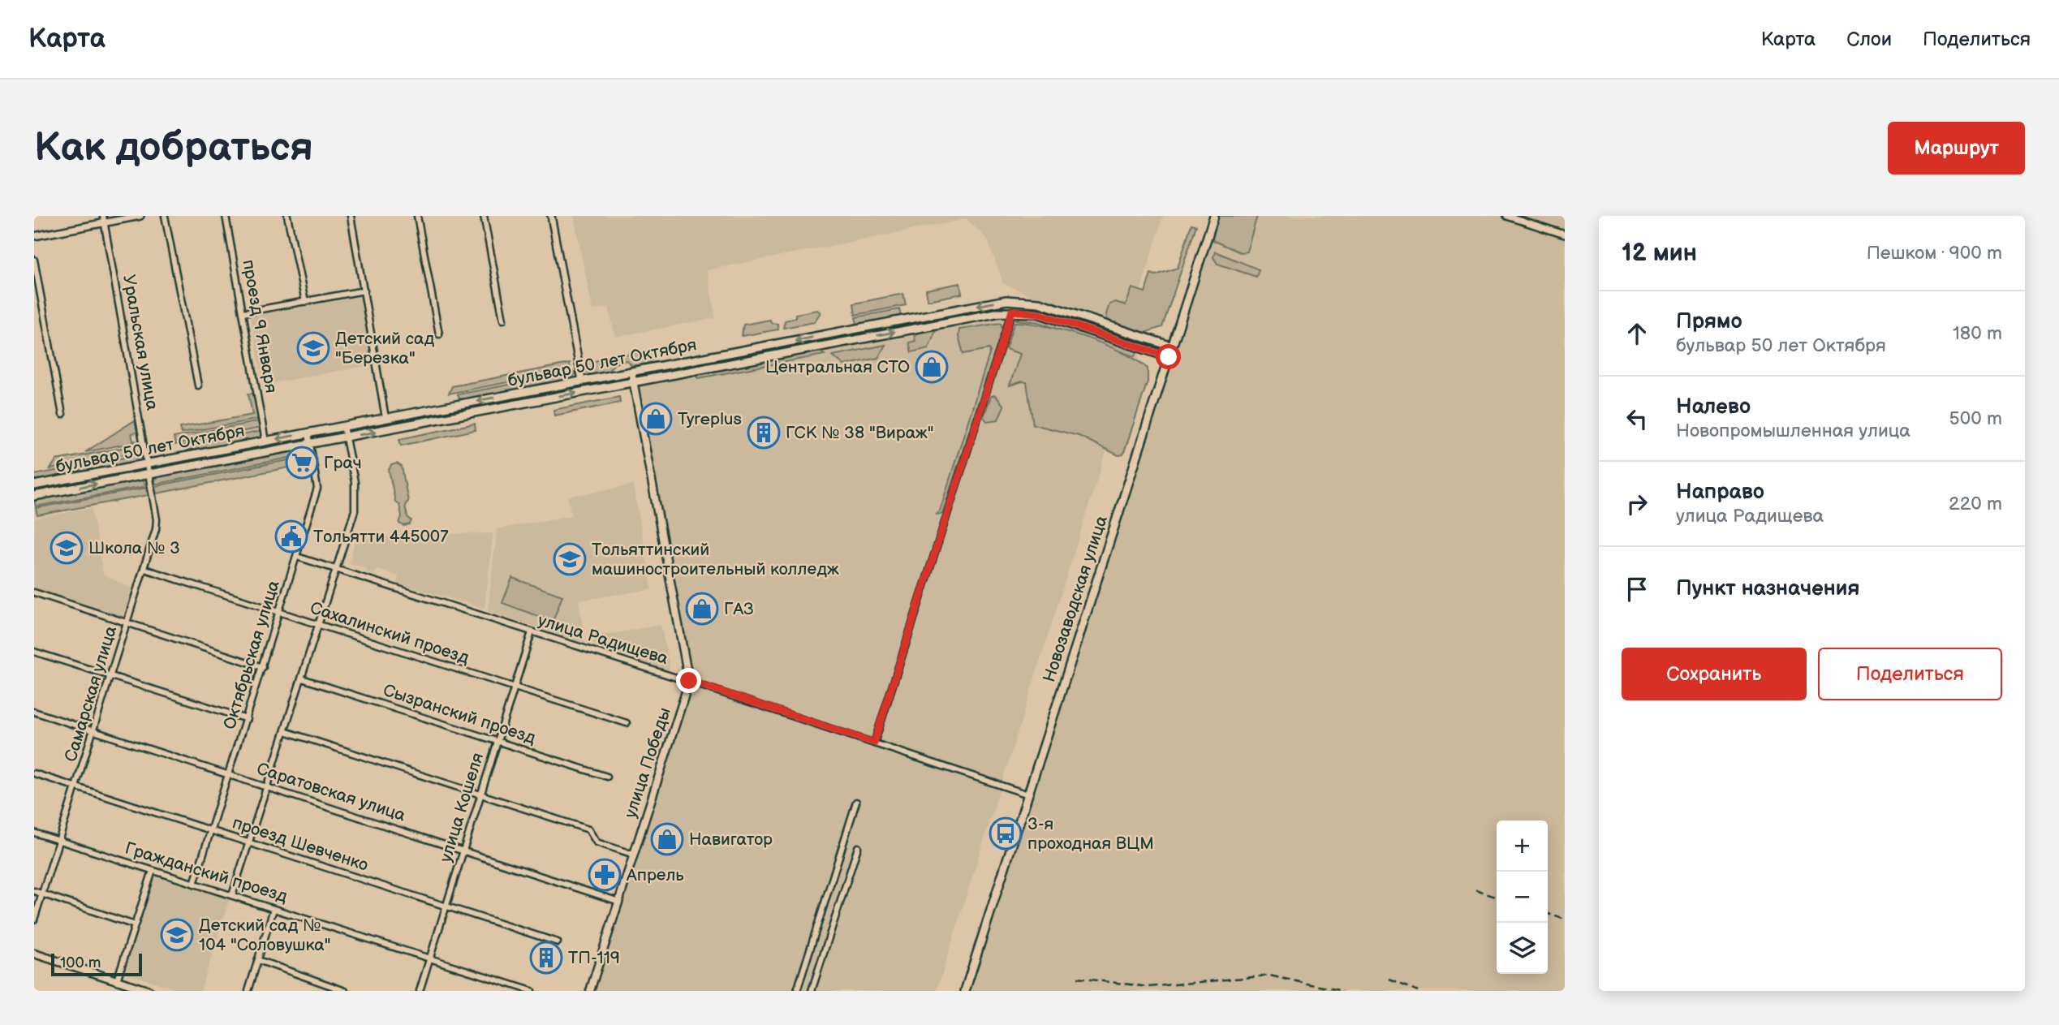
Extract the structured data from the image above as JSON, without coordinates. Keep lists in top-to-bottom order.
{
  "streets": {
    "main road": ["бульвар 50 лет Октября", "Новозаводская улица", "улица Победы"],
    "street": [
      "проезд 9 Января",
      "Уральская улица",
      "Сахалинский проезд",
      "улица Радищева",
      "Октябрьская улица",
      "Самарская улица",
      "Сызранский проезд",
      "Саратовская улица",
      "улица Кошеля",
      "проезд Шевченко",
      "Гражданский проезд"
    ]
  },
  "crossings": [
    ["проезд 9 Января", "бульвар 50 лет Октября"],
    ["Уральская улица", "бульвар 50 лет Октября"],
    ["Уральская улица", "Самарская улица"],
    ["бульвар 50 лет Октября", "Новозаводская улица"],
    ["бульвар 50 лет Октября", "Октябрьская улица"],
    ["бульвар 50 лет Октября", "Самарская улица"],
    ["бульвар 50 лет Октября", "улица Победы"],
    ["Новозаводская улица", "улица Радищева"],
    ["Сахалинский проезд", "Октябрьская улица"],
    ["Сахалинский проезд", "Самарская улица"],
    ["Сахалинский проезд", "улица Кошеля"],
    ["улица Радищева", "Октябрьская улица"],
    ["улица Радищева", "улица Победы"],
    ["улица Радищева", "улица Кошеля"],
    ["Октябрьская улица", "Саратовская улица"],
    ["Октябрьская улица", "проезд Шевченко"],
    ["Октябрьская улица", "Гражданский проезд"],
    ["Самарская улица", "Саратовская улица"],
    ["Самарская улица", "проезд Шевченко"],
    ["Самарская улица", "Гражданский проезд"],
    ["Сызранский проезд", "улица Кошеля"],
    ["улица Победы", "Саратовская улица"],
    ["Саратовская улица", "улица Кошеля"],
    ["улица Кошеля", "проезд Шевченко"],
    ["улица Кошеля", "Гражданский проезд"]
  ],
  "places": {
    "school or university": [
      "Детский сад \"Березка\"",
      "Школа № 3",
      "Тольяттинский машиностроительный колледж",
      "Детский сад № 104 \"Соловушка\""
    ],
    "shop": [
      "Центральная СТО",
      "Tyreplus",
      "ГАЗ",
      "Навигатор"
    ],
    "building": ["ГСК № 38 \"Вираж\"", "ТП-119"],
    "supermarket": ["Грач"],
    "public building": ["Тольятти 445007"],
    "bus stop": ["3-я проходная ВЦМ"],
    "pharmacy": ["Апрель"]
  },
  "scale_bar": "100 m",
  "page": {
    "header": "Карта",
    "nav": ["Карта", "Слои", "Поделиться"],
    "buttons": [
      "Маршрут",
      ["Сохранить", "Поделиться"]
    ],
    "title": "Как добраться",
    "heading": ["12 мин", "Пешком · 900 m"],
    "list": [
      ["Прямо", "бульвар 50 лет Октября", "180 m"],
      ["Налево", "Новопромышленная улица", "500 m"],
      ["Направо", "улица Радищева", "220 m"],
      "Пункт назначения"
    ],
    "map_buttons": ["+", "−"],
    "scale": "100 m"
  }
}
